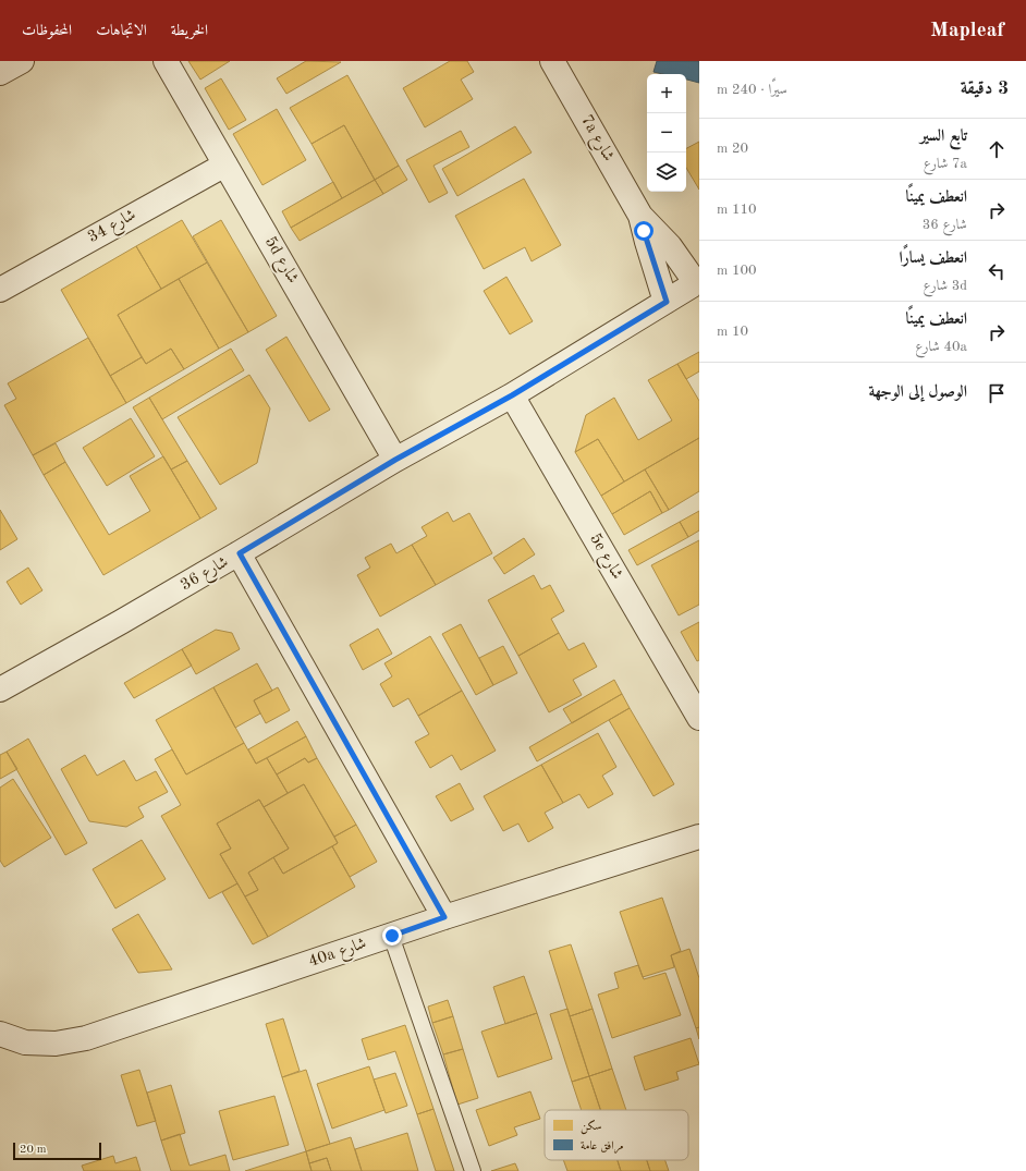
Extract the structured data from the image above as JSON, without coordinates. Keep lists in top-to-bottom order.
{
  "streets": {
    "street": [
      "7a شارع",
      "شارع 34",
      "5d شارع",
      "5e شارع",
      "شارع 36",
      "40a شارع"
    ]
  },
  "crossings": [
    ["7a شارع", "شارع 36"],
    ["شارع 34", "5d شارع"],
    ["5d شارع", "شارع 36"],
    ["5e شارع", "شارع 36"]
  ],
  "legend": ["سكن", "مرافق عامة"],
  "scale_bar": "20 m",
  "page": {
    "header": "Mapleaf",
    "nav": ["الخريطة", "الاتجاهات", "المحفوظات"],
    "heading": ["3 دقيقة", "سيرًا · 240 m"],
    "map_buttons": ["+", "−"],
    "list": [
      ["تابع السير", "7a شارع", "20 m"],
      ["انعطف يمينًا", "شارع 36", "110 m"],
      ["انعطف يسارًا", "3d شارع", "100 m"],
      ["انعطف يمينًا", "40a شارع", "10 m"],
      "الوصول إلى الوجهة"
    ],
    "scale": "20 m"
  }
}
